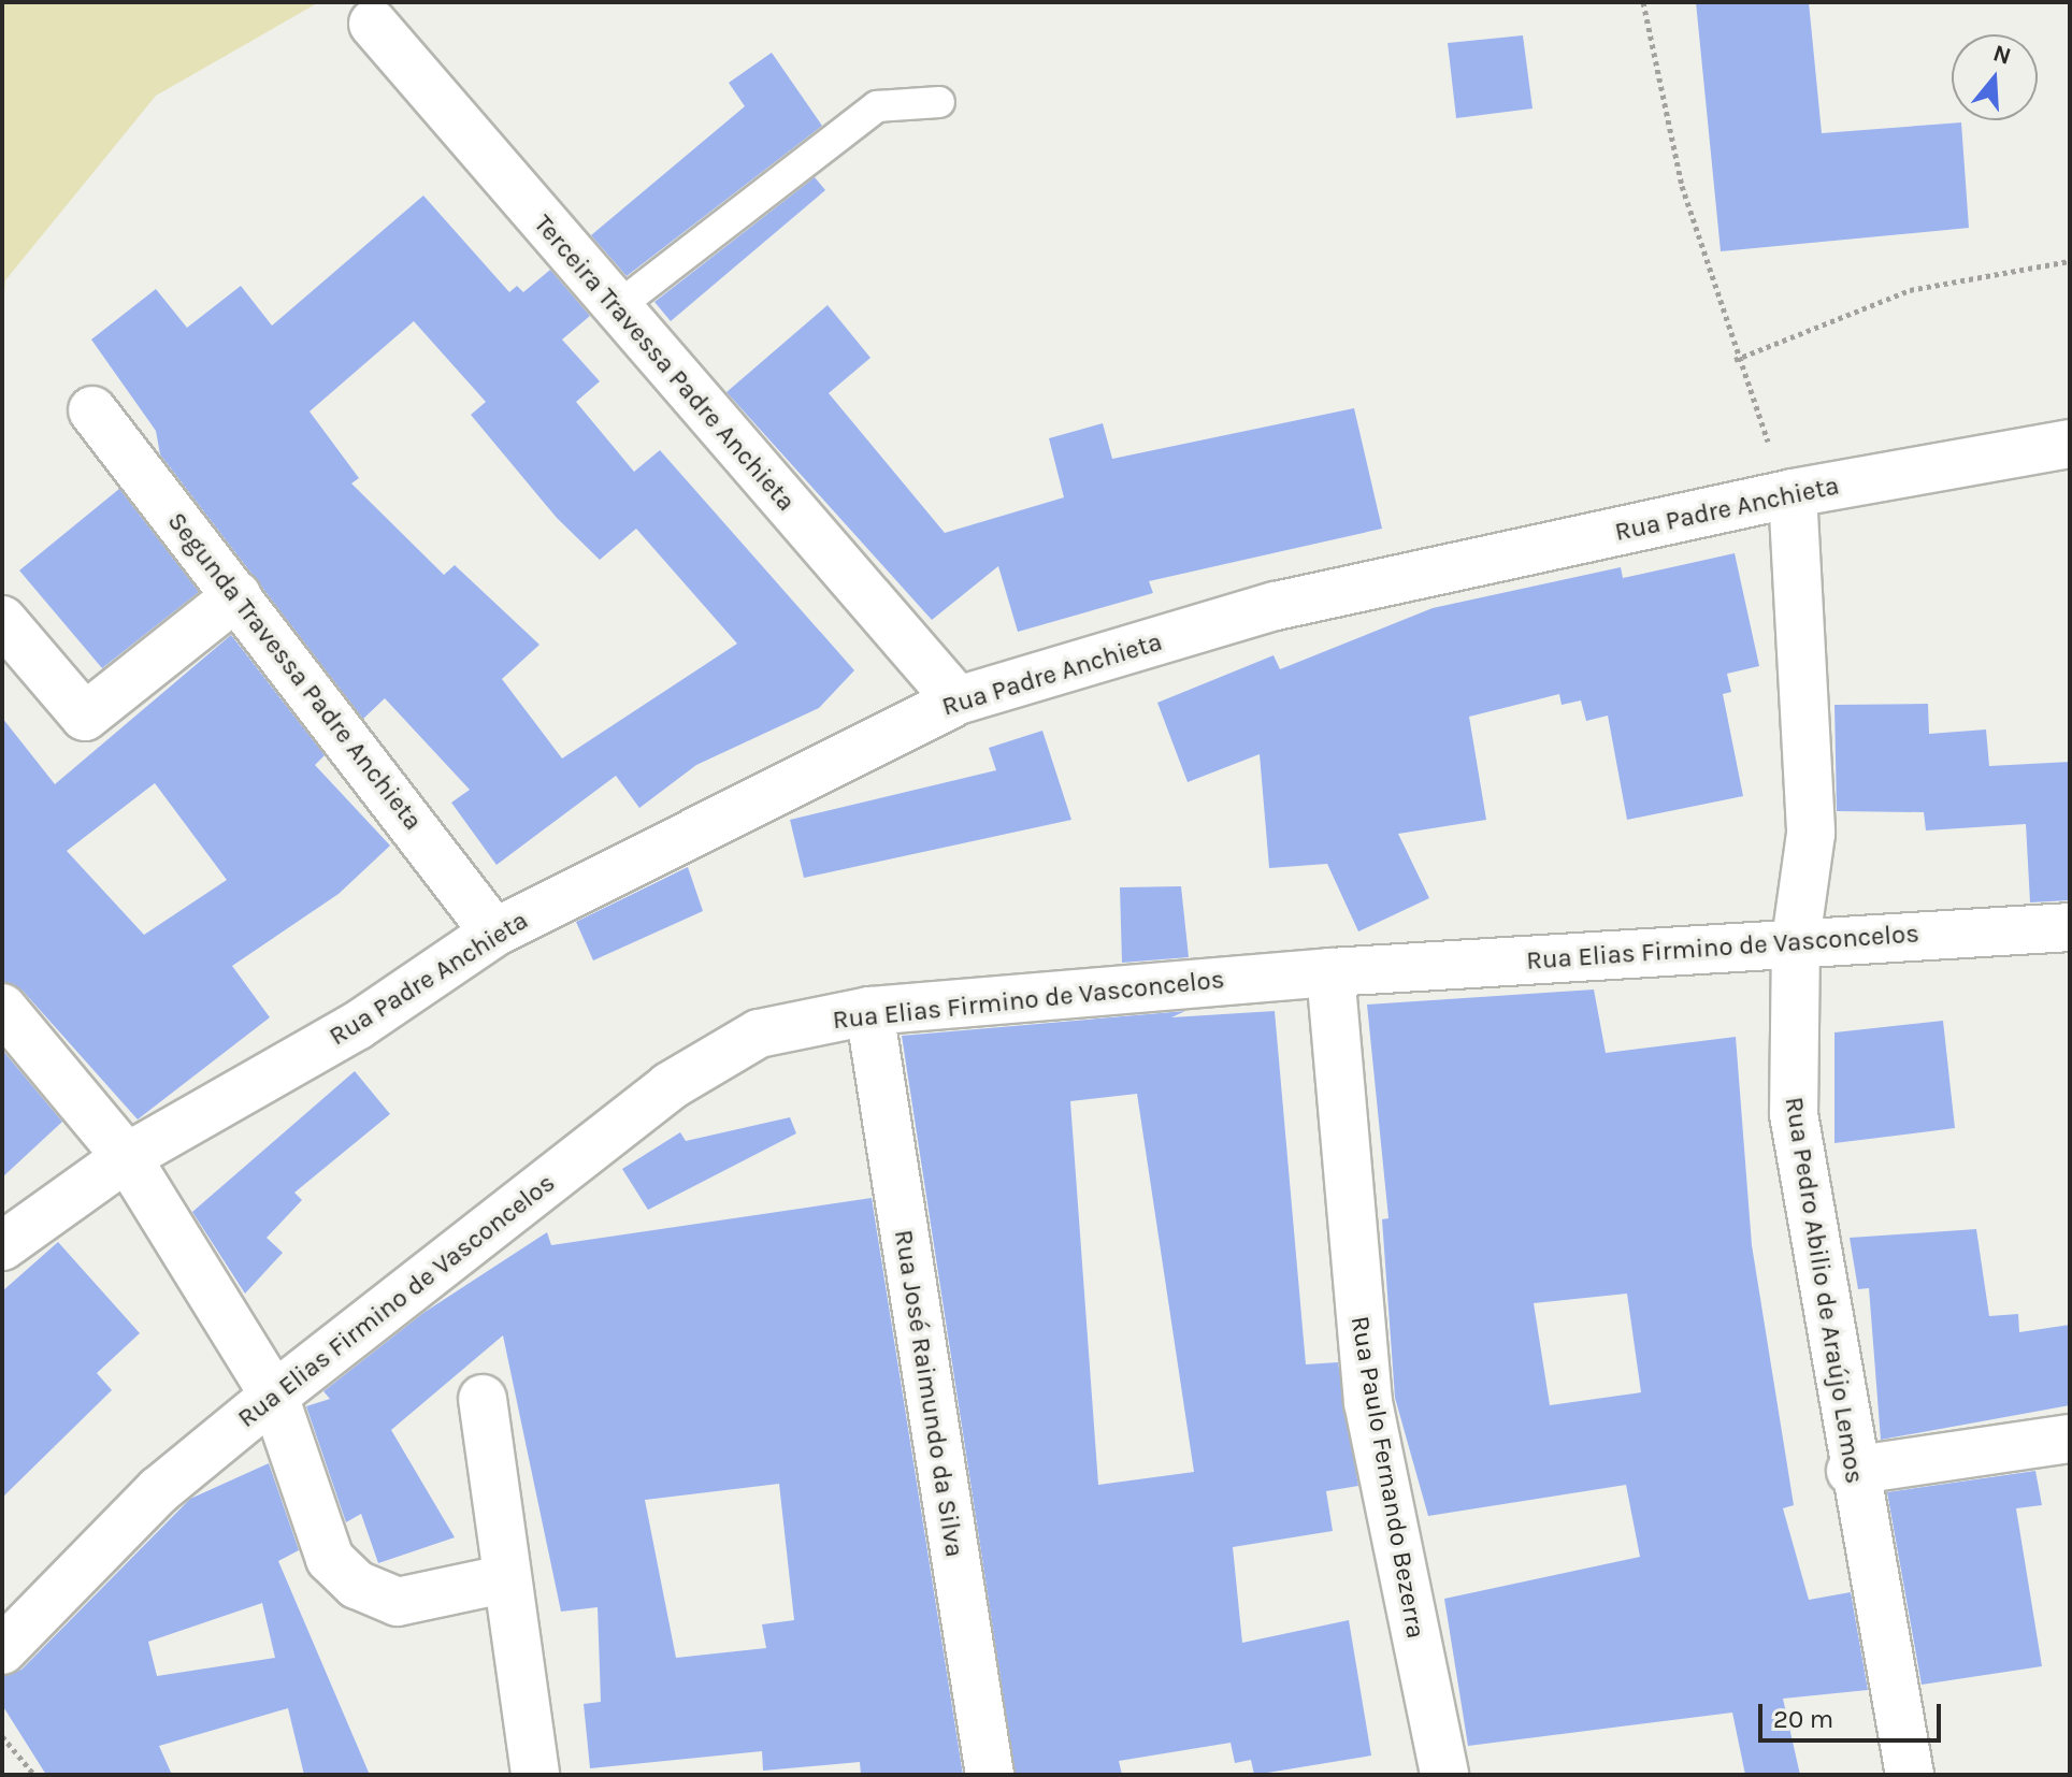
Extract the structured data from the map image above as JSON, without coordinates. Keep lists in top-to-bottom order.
{
  "streets": {
    "street": [
      "Terceira Travessa Padre Anchieta",
      "Rua Padre Anchieta",
      "Segunda Travessa Padre Anchieta",
      "Rua Elias Firmino de Vasconcelos",
      "Rua Pedro Abilio de Araújo Lemos",
      "Rua José Raimundo da Silva",
      "Rua Paulo Fernando Bezerra"
    ]
  },
  "crossings": [
    ["Terceira Travessa Padre Anchieta", "Rua Padre Anchieta"],
    ["Rua Padre Anchieta", "Segunda Travessa Padre Anchieta"],
    ["Rua Padre Anchieta", "Rua Pedro Abilio de Araújo Lemos"],
    ["Rua Elias Firmino de Vasconcelos", "Rua Pedro Abilio de Araújo Lemos"],
    ["Rua Elias Firmino de Vasconcelos", "Rua José Raimundo da Silva"],
    ["Rua Elias Firmino de Vasconcelos", "Rua Paulo Fernando Bezerra"]
  ],
  "scale_bar": "20 m",
  "north": "top"
}
